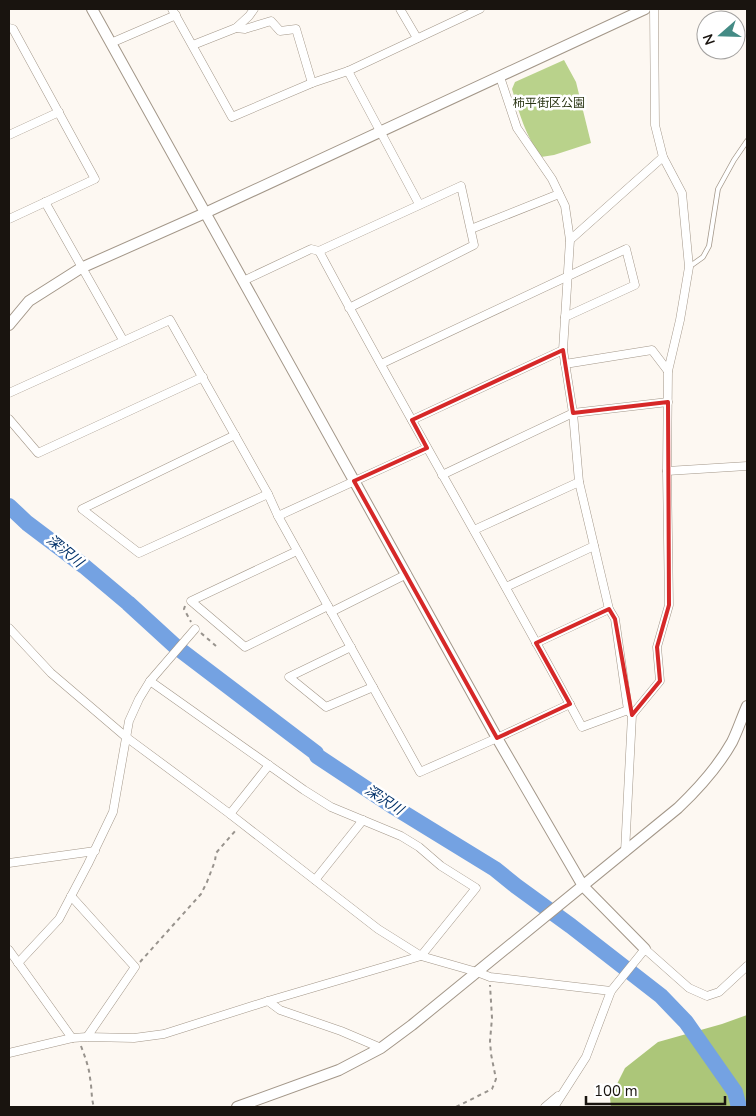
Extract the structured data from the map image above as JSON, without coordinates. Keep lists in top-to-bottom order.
{
  "water": ["深沢川"],
  "parks": ["柿平街区公園"],
  "scale_bar": "100 m",
  "north": "left"
}
